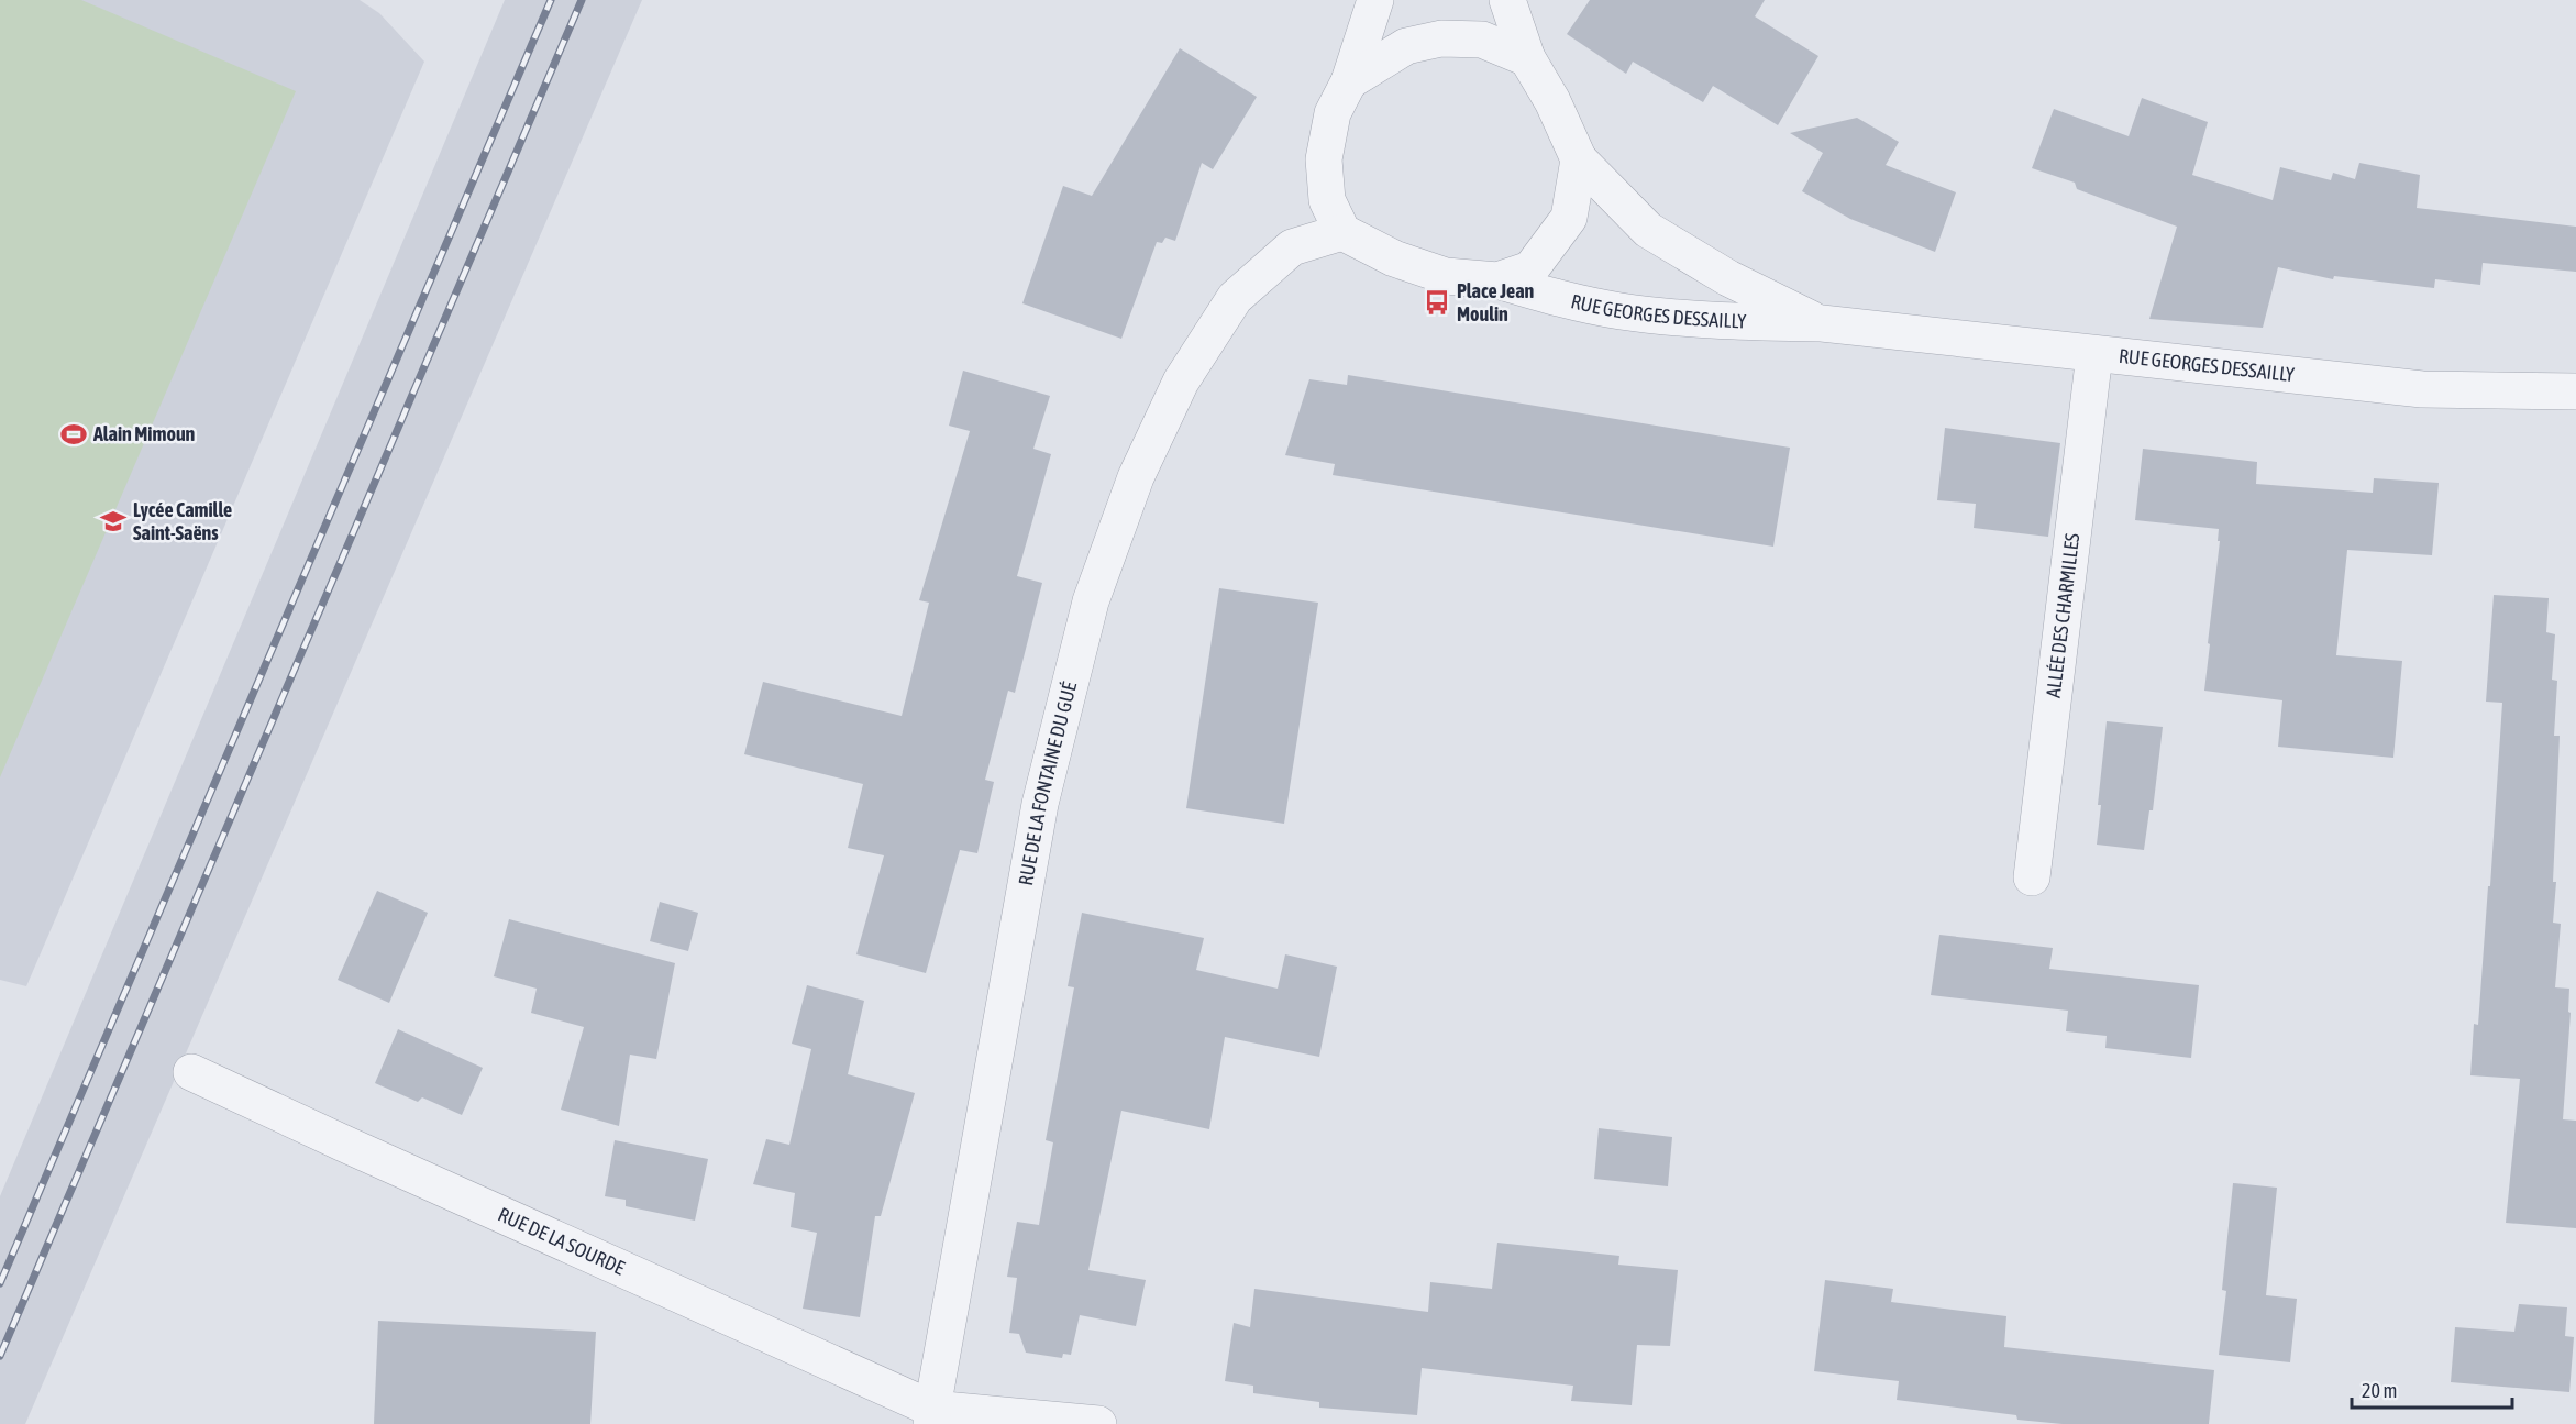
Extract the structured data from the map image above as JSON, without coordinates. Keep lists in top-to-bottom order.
{
  "streets": {
    "street": [
      "RUE GEORGES DESSAILLY",
      "ALLÉE DES CHARMILLES",
      "RUE DE LA FONTAINE DU GUÉ",
      "RUE DE LA SOURDE"
    ]
  },
  "crossings": [
    ["RUE GEORGES DESSAILLY", "ALLÉE DES CHARMILLES"],
    ["RUE DE LA FONTAINE DU GUÉ", "RUE DE LA SOURDE"]
  ],
  "places": {
    "bus stop": ["Place Jean Moulin"],
    "sports": ["Alain Mimoun"],
    "school or university": ["Lycée Camille Saint-Saëns"]
  },
  "scale_bar": "20 m"
}
